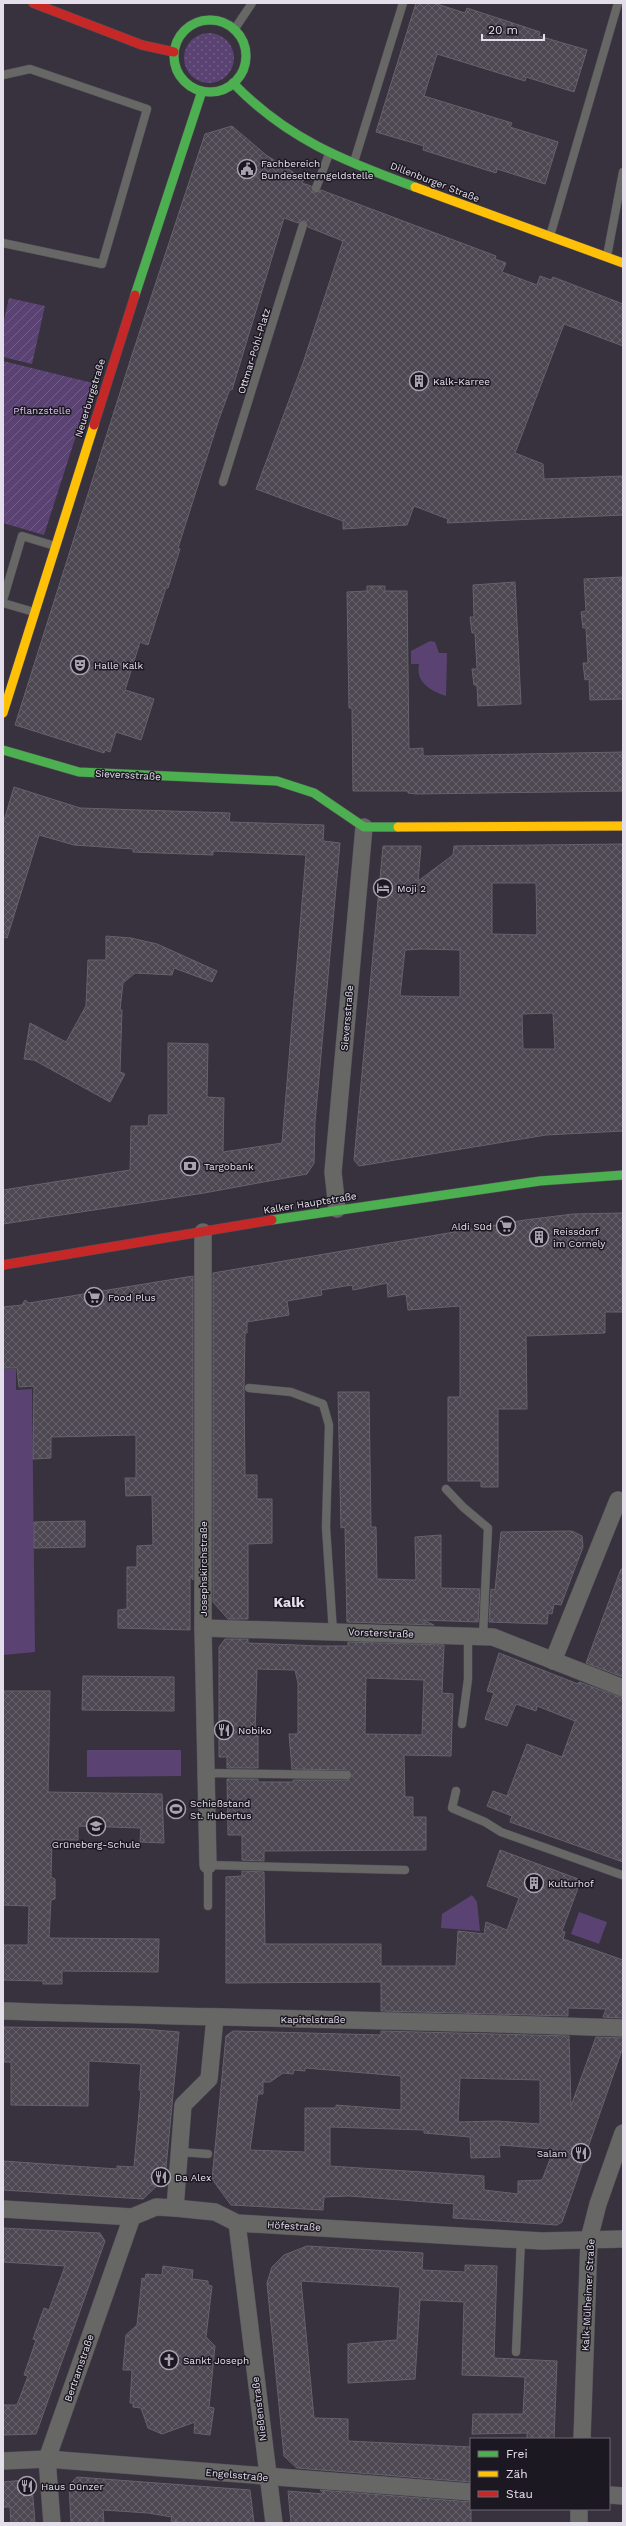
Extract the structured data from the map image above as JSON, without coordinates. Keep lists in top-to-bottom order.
{
  "streets": {
    "street": [
      "Dillenburger Straße",
      "Neuerburgstraße",
      "Sieversstraße",
      "Kalker Hauptstraße",
      "Josephskirchstraße",
      "Vorsterstraße",
      "Kapitelstraße",
      "Höfestraße",
      "Kalk-Mülheimer Straße",
      "Bertramstraße",
      "Nießenstraße",
      "Engelsstraße"
    ],
    "lane": ["Ottmar-Pohl-Platz"]
  },
  "crossings": [
    ["Dillenburger Straße", "Neuerburgstraße"],
    ["Sieversstraße", "Kalker Hauptstraße"],
    ["Kalker Hauptstraße", "Josephskirchstraße"],
    ["Josephskirchstraße", "Vorsterstraße"],
    ["Höfestraße", "Kalk-Mülheimer Straße"],
    ["Höfestraße", "Bertramstraße"],
    ["Höfestraße", "Nießenstraße"],
    ["Bertramstraße", "Engelsstraße"],
    ["Nießenstraße", "Engelsstraße"]
  ],
  "districts": ["Kalk"],
  "parks": ["Pflanzstelle"],
  "places": {
    "public building": ["Fachbereich Bundeselterngeldstelle"],
    "building": ["Kalk-Karree", "Reissdorf im Cornely", "Kulturhof"],
    "theatre": ["Halle Kalk"],
    "hotel": ["Moji 2"],
    "bank": ["Targobank"],
    "supermarket": ["Aldi Süd", "Food Plus"],
    "restaurant": [
      "Nobiko",
      "Salam",
      "Da Alex",
      "Haus Dünzer"
    ],
    "sports": ["Schießstand St. Hubertus"],
    "school or university": ["Grüneberg-Schule"],
    "church": ["Sankt Joseph"]
  },
  "legend": ["Frei", "Zäh", "Stau"],
  "scale_bar": "20 m"
}
